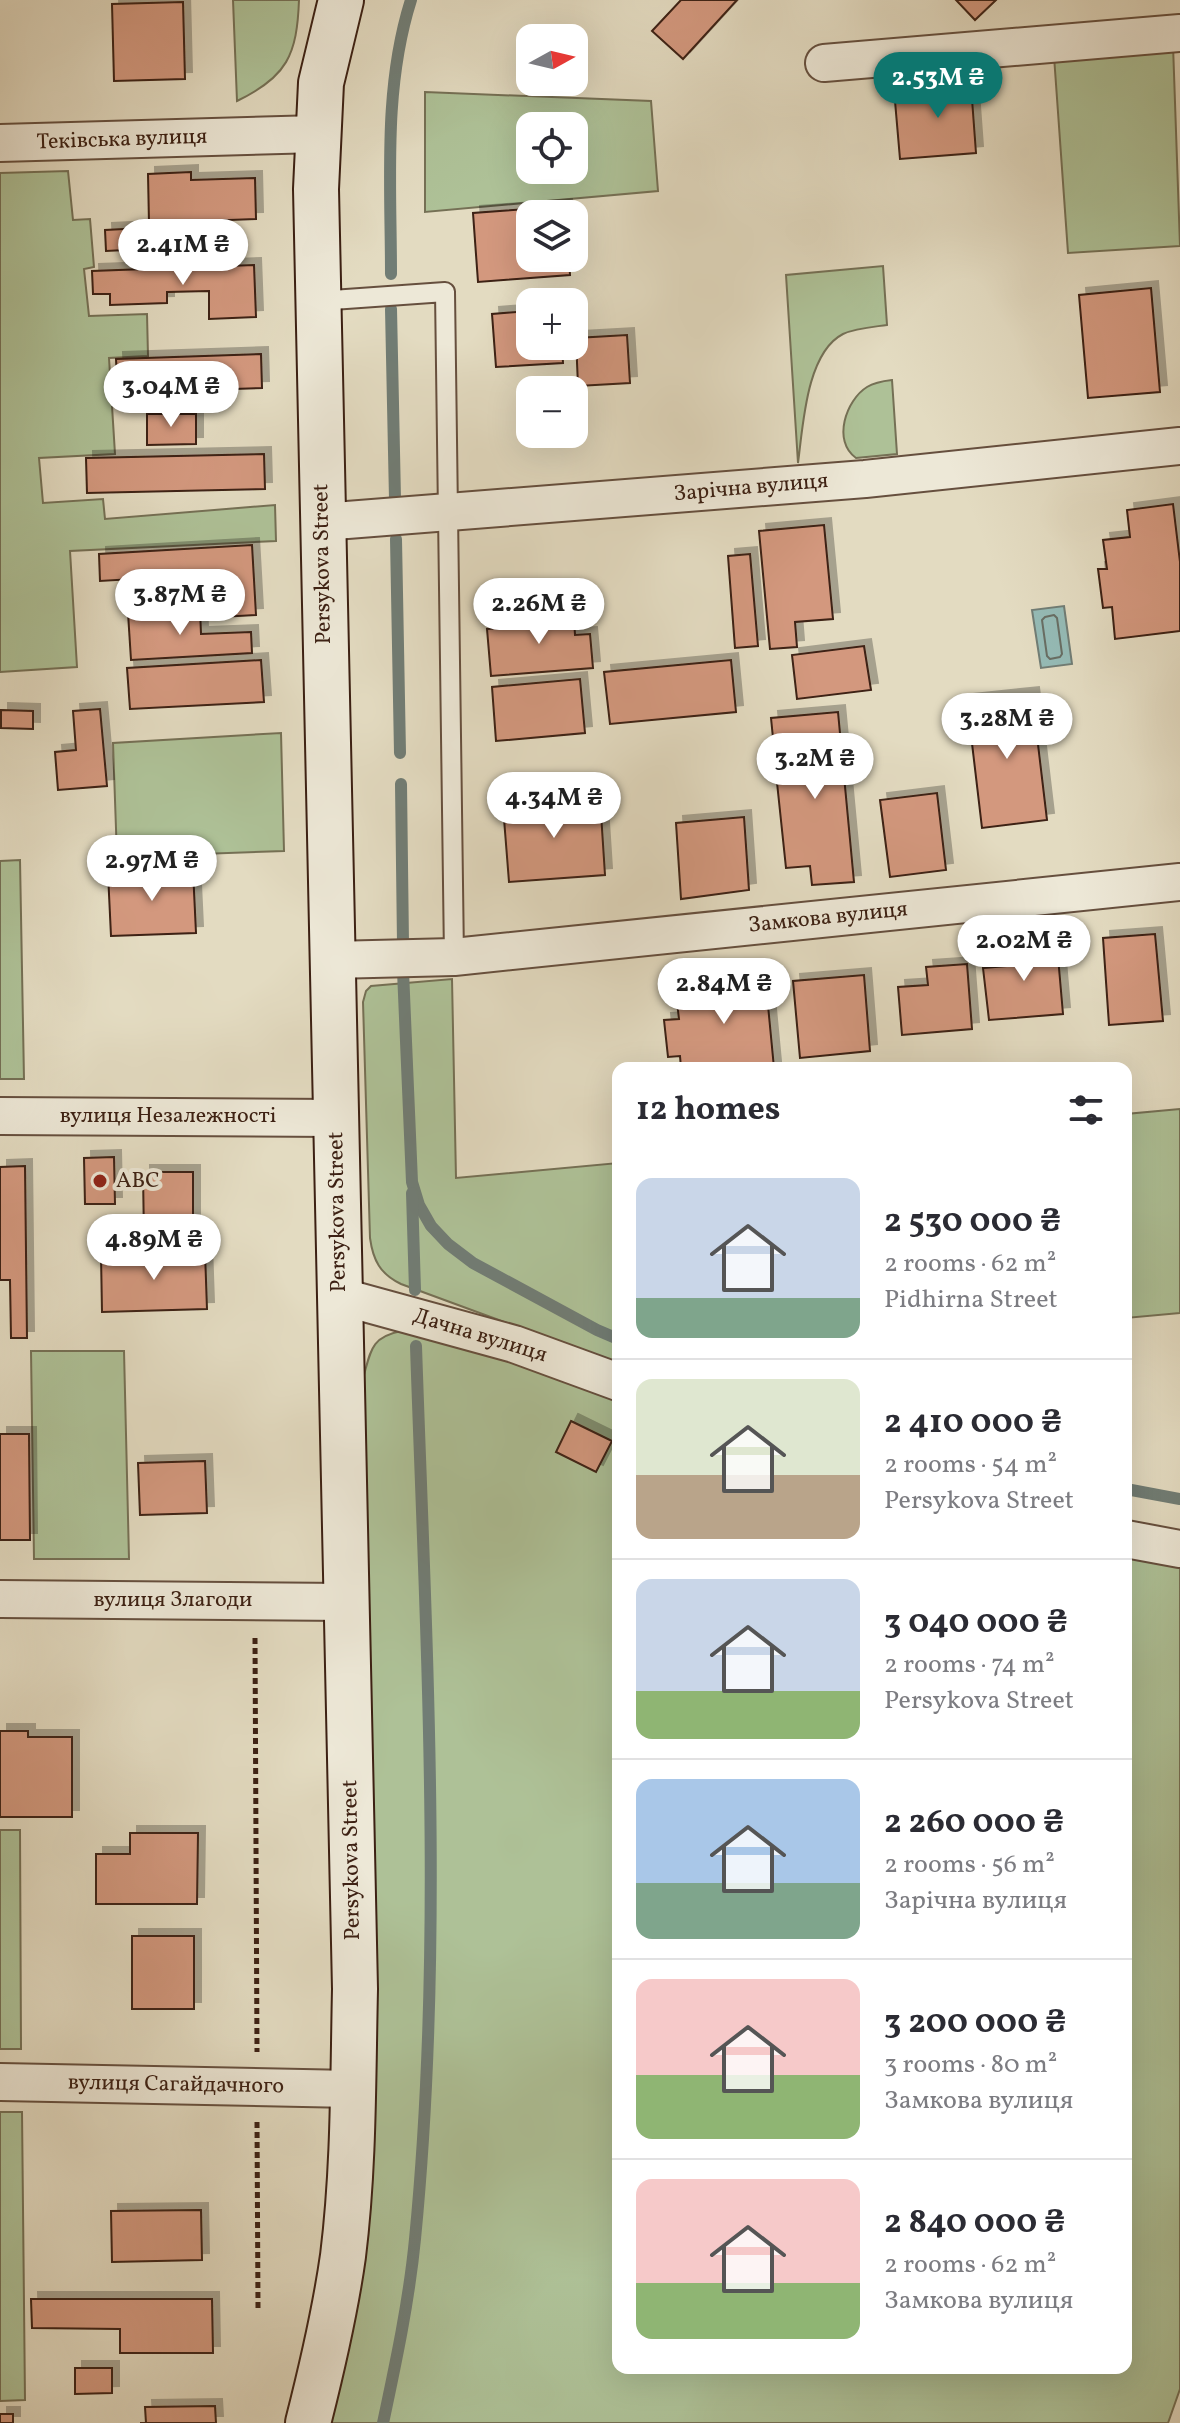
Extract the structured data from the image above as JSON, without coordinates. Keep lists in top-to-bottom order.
{
  "streets": {
    "main road": ["Persykova Street"],
    "street": [
      "Теківська вулиця",
      "Зарічна вулиця",
      "Замкова вулиця",
      "вулиця Незалежності",
      "Дачна вулиця",
      "вулиця Злагоди",
      "вулиця Сагайдачного"
    ]
  },
  "crossings": [
    ["Теківська вулиця", "Persykova Street"],
    ["Зарічна вулиця", "Persykova Street"],
    ["Persykova Street", "Замкова вулиця"],
    ["Persykova Street", "вулиця Незалежності"],
    ["Persykova Street", "Дачна вулиця"],
    ["Persykova Street", "вулиця Злагоди"],
    ["Persykova Street", "вулиця Сагайдачного"]
  ],
  "places": ["ABC"],
  "north": "right",
  "page": {
    "map_buttons": ["+", "−"],
    "price": [
      "2.53M ₴",
      "2.41M ₴",
      "3.04M ₴",
      "3.87M ₴",
      "2.26M ₴",
      "3.28M ₴",
      "3.2M ₴",
      "4.34M ₴",
      "2.97M ₴",
      "2.02M ₴",
      "2.84M ₴",
      "4.89M ₴"
    ],
    "heading": "12 homes",
    "list": [
      {
        "name": "2 530 000 ₴",
        "note": "2 rooms · 62 m² · Pidhirna Street"
      },
      {
        "name": "2 410 000 ₴",
        "note": "2 rooms · 54 m² · Persykova Street"
      },
      {
        "name": "3 040 000 ₴",
        "note": "2 rooms · 74 m² · Persykova Street"
      },
      {
        "name": "2 260 000 ₴",
        "note": "2 rooms · 56 m² · Зарічна вулиця"
      },
      {
        "name": "3 200 000 ₴",
        "note": "3 rooms · 80 m² · Замкова вулиця"
      },
      {
        "name": "2 840 000 ₴",
        "note": "2 rooms · 62 m² · Замкова вулиця"
      }
    ]
  }
}
